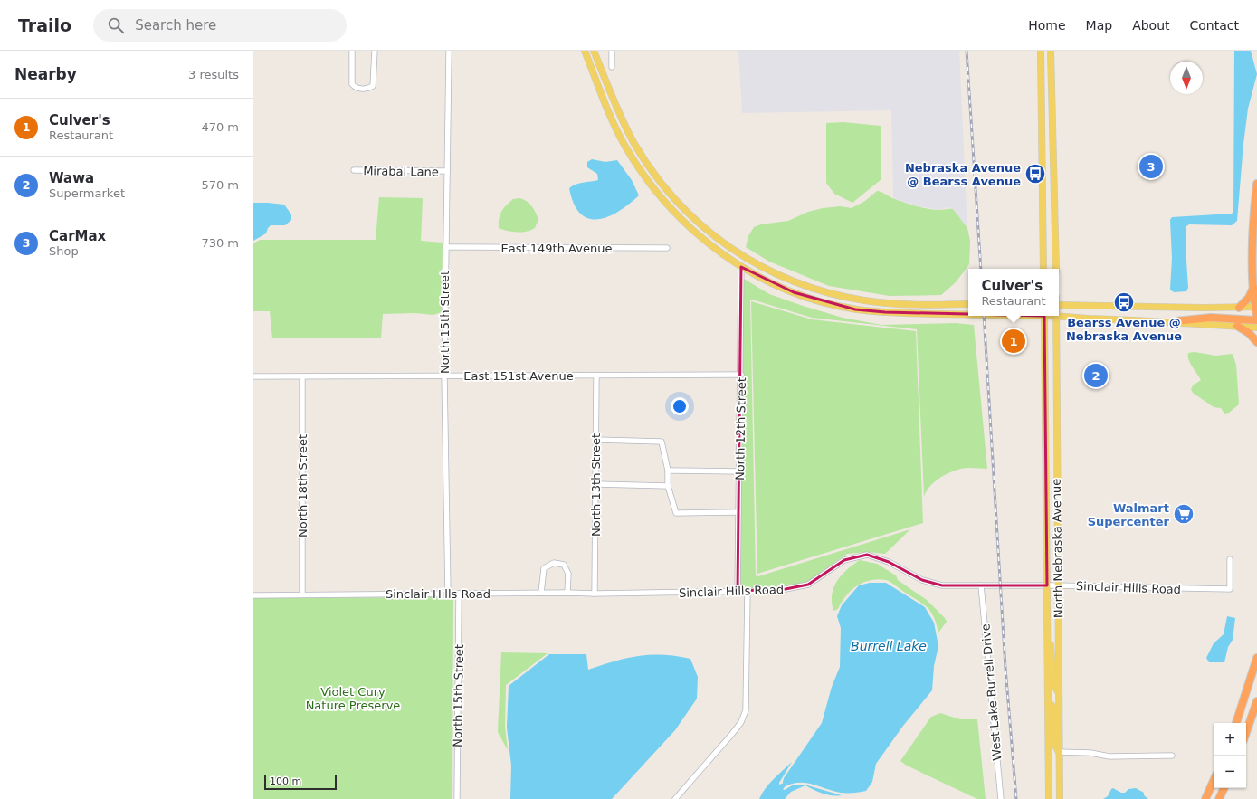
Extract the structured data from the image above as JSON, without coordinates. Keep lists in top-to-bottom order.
{
  "streets": {
    "main road": ["North Nebraska Avenue"],
    "street": [
      "Mirabal Lane",
      "East 149th Avenue",
      "North 15th Street",
      "East 151st Avenue",
      "North 12th Street",
      "North 13th Street",
      "North 18th Street",
      "Sinclair Hills Road",
      "West Lake Burrell Drive"
    ]
  },
  "crossings": [
    ["Mirabal Lane", "North 15th Street"],
    ["East 149th Avenue", "North 15th Street"],
    ["North 15th Street", "East 151st Avenue"],
    ["North 15th Street", "Sinclair Hills Road"],
    ["East 151st Avenue", "North 12th Street"],
    ["East 151st Avenue", "North 13th Street"],
    ["East 151st Avenue", "North 18th Street"],
    ["North 12th Street", "Sinclair Hills Road"],
    ["North 13th Street", "Sinclair Hills Road"],
    ["North 18th Street", "Sinclair Hills Road"],
    ["North Nebraska Avenue", "Sinclair Hills Road"],
    ["Sinclair Hills Road", "West Lake Burrell Drive"]
  ],
  "water": ["Burrell Lake"],
  "parks": ["Violet Cury Nature Preserve"],
  "places": {
    "bus stop": ["Nebraska Avenue @ Bearss Avenue", "Bearss Avenue @ Nebraska Avenue"],
    "supermarket": ["Walmart Supercenter"]
  },
  "scale_bar": "100 m",
  "north": "bottom",
  "page": {
    "header": "Trailo",
    "search": "Search here",
    "nav": [
      "Home",
      "Map",
      "About",
      "Contact"
    ],
    "heading": ["Nearby", "3 results"],
    "list": [
      {
        "mark": "1",
        "name": "Culver's",
        "note": "Restaurant",
        "value": "470 m"
      },
      {
        "mark": "2",
        "name": "Wawa",
        "note": "Supermarket",
        "value": "570 m"
      },
      {
        "mark": "3",
        "name": "CarMax",
        "note": "Shop",
        "value": "730 m"
      }
    ],
    "pins": ["3", "1", "2"],
    "popup": ["Culver's", "Restaurant"],
    "map_buttons": ["+", "−"],
    "scale": "100 m"
  }
}
